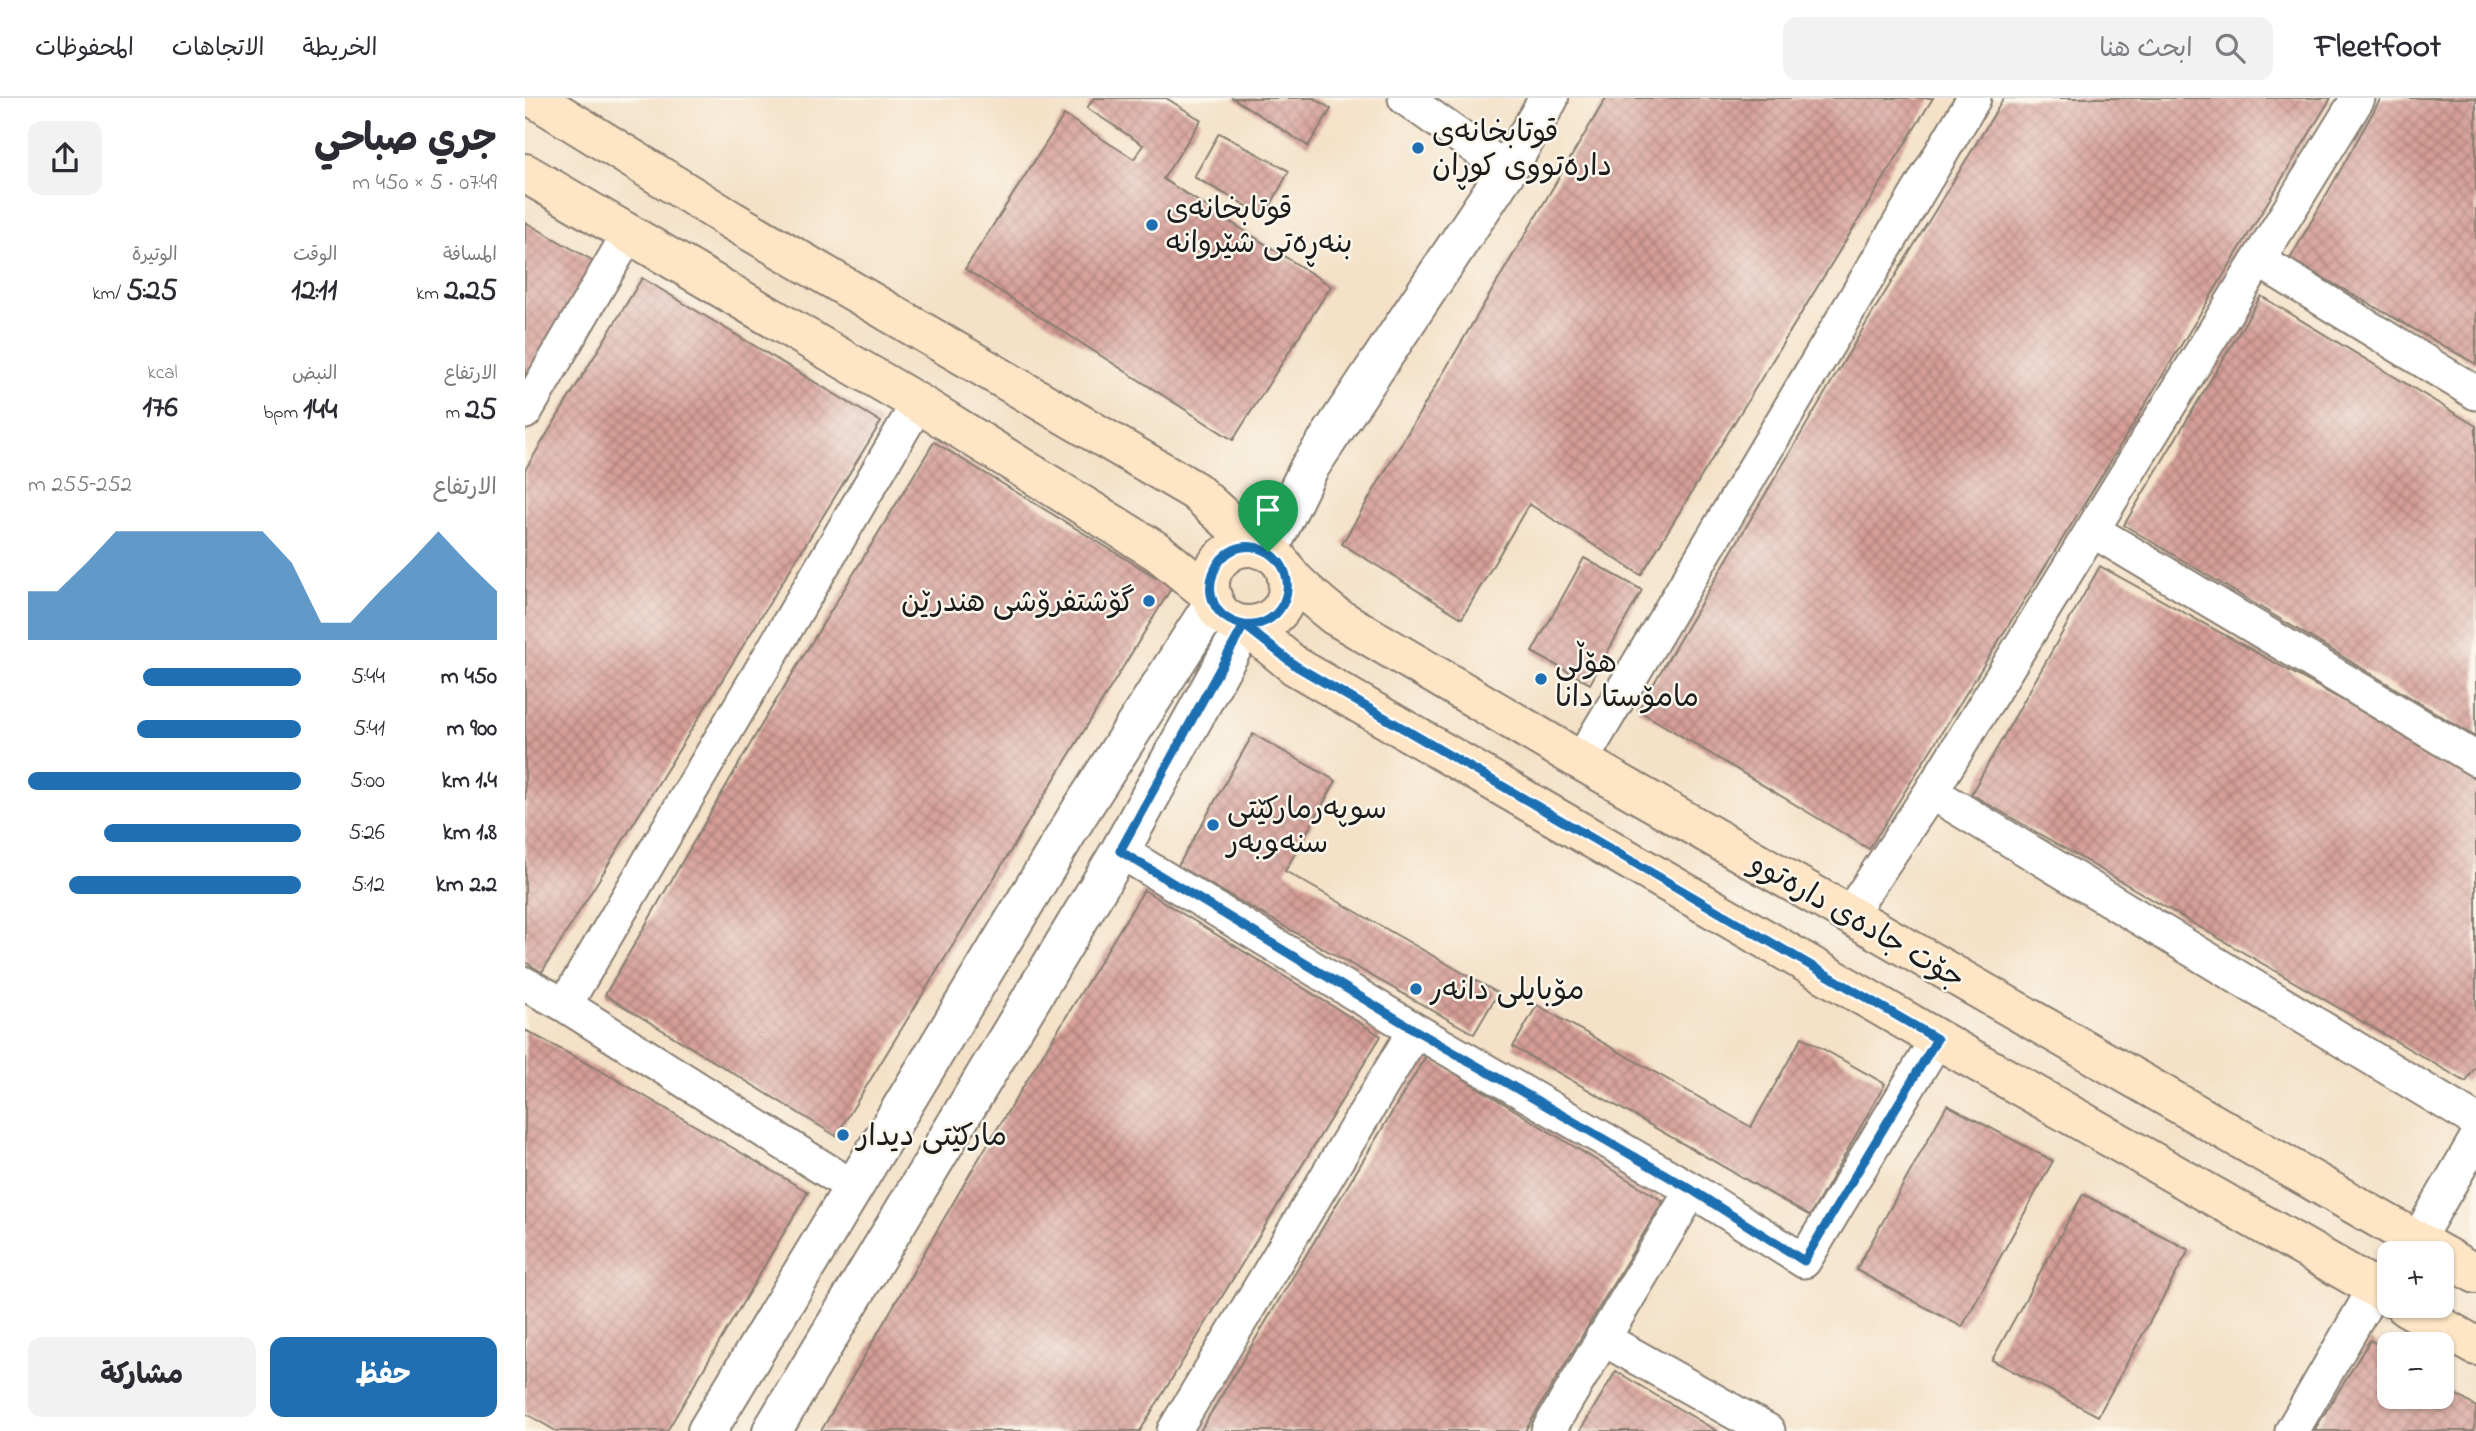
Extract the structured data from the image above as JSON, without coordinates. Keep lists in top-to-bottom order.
{
  "streets": {
    "main road": ["جۆت جادەی دارەتوو"]
  },
  "places": [
    "قوتابخانەی دارەتووی کوڕان",
    "قوتابخانەی بنەڕەتی شێروانە",
    "گۆشتفرۆشی هندرێن",
    "هۆڵی مامۆستا دانا",
    "سوپەرمارکێتی سنەوبەر",
    "مۆبایلی دانەر",
    "مارکێتی دیدار"
  ],
  "page": {
    "header": "Fleetfoot",
    "search": "ابحث هنا",
    "nav": ["الخريطة", "الاتجاهات", "المحفوظات"],
    "heading": ["جري صباحي", "07:49 · 5 × 450 m"],
    "stats": [
      ["المسافة", "2.25 km"],
      ["الوقت", "12:11"],
      ["الوتيرة", "5:25 /km"],
      ["الارتفاع", "25 m"],
      ["النبض", "144 bpm"],
      ["kcal", "176"]
    ],
    "chart": ["الارتفاع", "252–255 m"],
    "list": [
      {
        "name": "450 m",
        "note": "5:44"
      },
      {
        "name": "900 m",
        "note": "5:41"
      },
      {
        "name": "1.4 km",
        "note": "5:00"
      },
      {
        "name": "1.8 km",
        "note": "5:26"
      },
      {
        "name": "2.2 km",
        "note": "5:12"
      }
    ],
    "map_buttons": ["+", "−"],
    "buttons": ["حفظ", "مشاركة"]
  }
}
